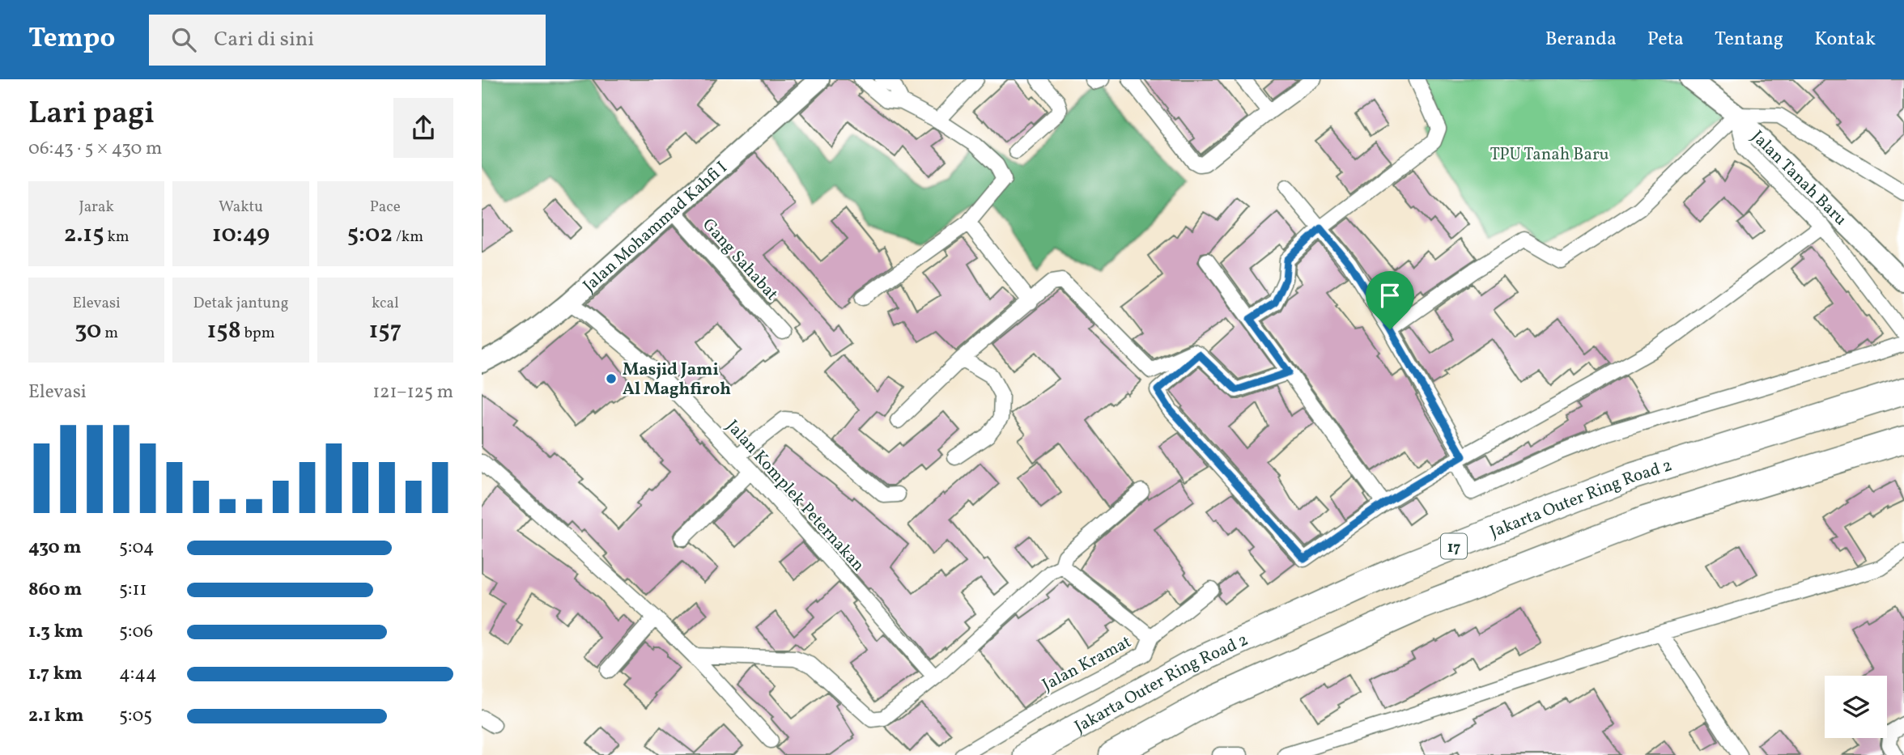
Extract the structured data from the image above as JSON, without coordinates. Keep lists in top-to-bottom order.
{
  "streets": {
    "highway": ["Jakarta Outer Ring Road 2", "17"],
    "main road": ["Jalan Tanah Baru", "Jalan Mohammad Kahfi I"],
    "street": ["Gang Sahabat", "Jalan Komplek Peternakan", "Jalan Kramat"]
  },
  "crossings": [
    ["Jalan Mohammad Kahfi I", "Gang Sahabat"],
    ["Jalan Mohammad Kahfi I", "Jalan Komplek Peternakan"]
  ],
  "parks": ["TPU Tanah Baru"],
  "places": ["Masjid Jami Al Maghfiroh"],
  "page": {
    "header": "Tempo",
    "search": "Cari di sini",
    "nav": [
      "Beranda",
      "Peta",
      "Tentang",
      "Kontak"
    ],
    "heading": ["Lari pagi", "06:43 · 5 × 430 m"],
    "stats": [
      ["Jarak", "2.15 km"],
      ["Waktu", "10:49"],
      ["Pace", "5:02 /km"],
      ["Elevasi", "30 m"],
      ["Detak jantung", "158 bpm"],
      ["kcal", "157"]
    ],
    "chart": ["Elevasi", "121–125 m"],
    "list": [
      {
        "name": "430 m",
        "note": "5:04"
      },
      {
        "name": "860 m",
        "note": "5:11"
      },
      {
        "name": "1.3 km",
        "note": "5:06"
      },
      {
        "name": "1.7 km",
        "note": "4:44"
      },
      {
        "name": "2.1 km",
        "note": "5:05"
      }
    ]
  }
}
